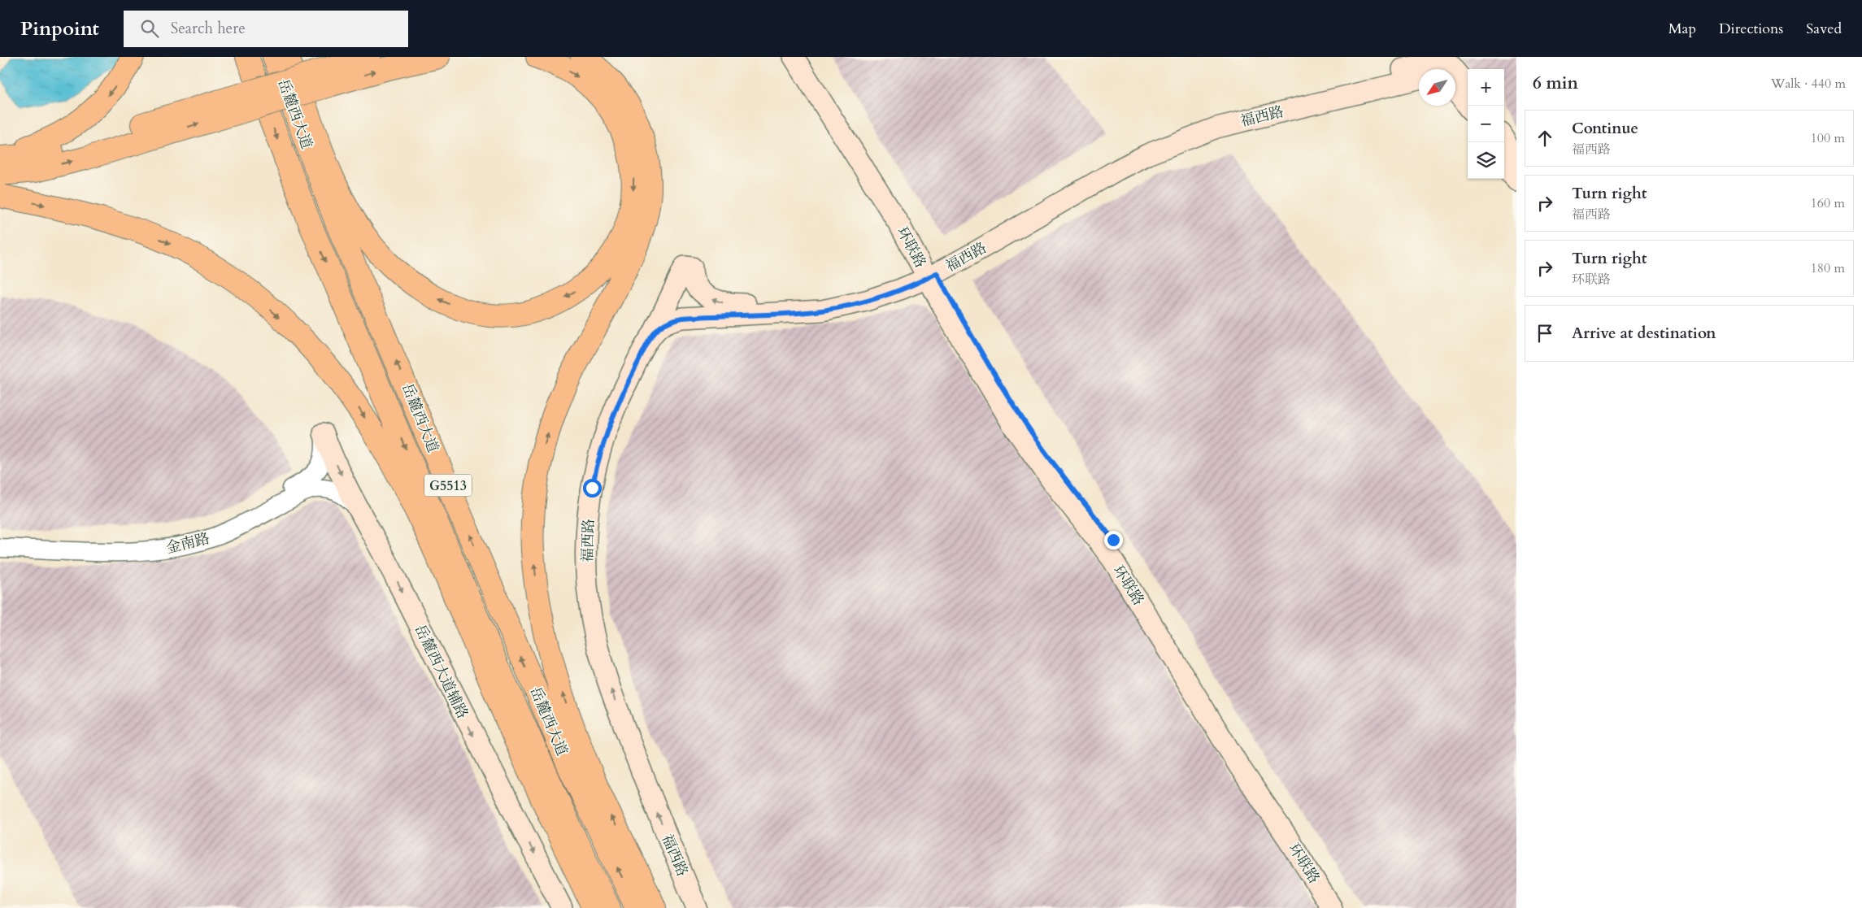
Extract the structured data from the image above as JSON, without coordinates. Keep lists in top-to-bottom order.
{
  "streets": {
    "highway": ["岳麓西大道", "G5513"],
    "main road": ["福西路", "环联路", "岳麓西大道辅路"],
    "street": ["金南路"]
  },
  "crossings": [
    ["福西路", "环联路"],
    ["金南路", "岳麓西大道辅路"]
  ],
  "one_way": ["福西路", "岳麓西大道辅路"],
  "north": "bottom left",
  "page": {
    "header": "Pinpoint",
    "search": "Search here",
    "nav": ["Map", "Directions", "Saved"],
    "heading": ["6 min", "Walk · 440 m"],
    "map_buttons": ["+", "−"],
    "list": [
      ["Continue", "福西路", "100 m"],
      ["Turn right", "福西路", "160 m"],
      ["Turn right", "环联路", "180 m"],
      "Arrive at destination"
    ]
  }
}
